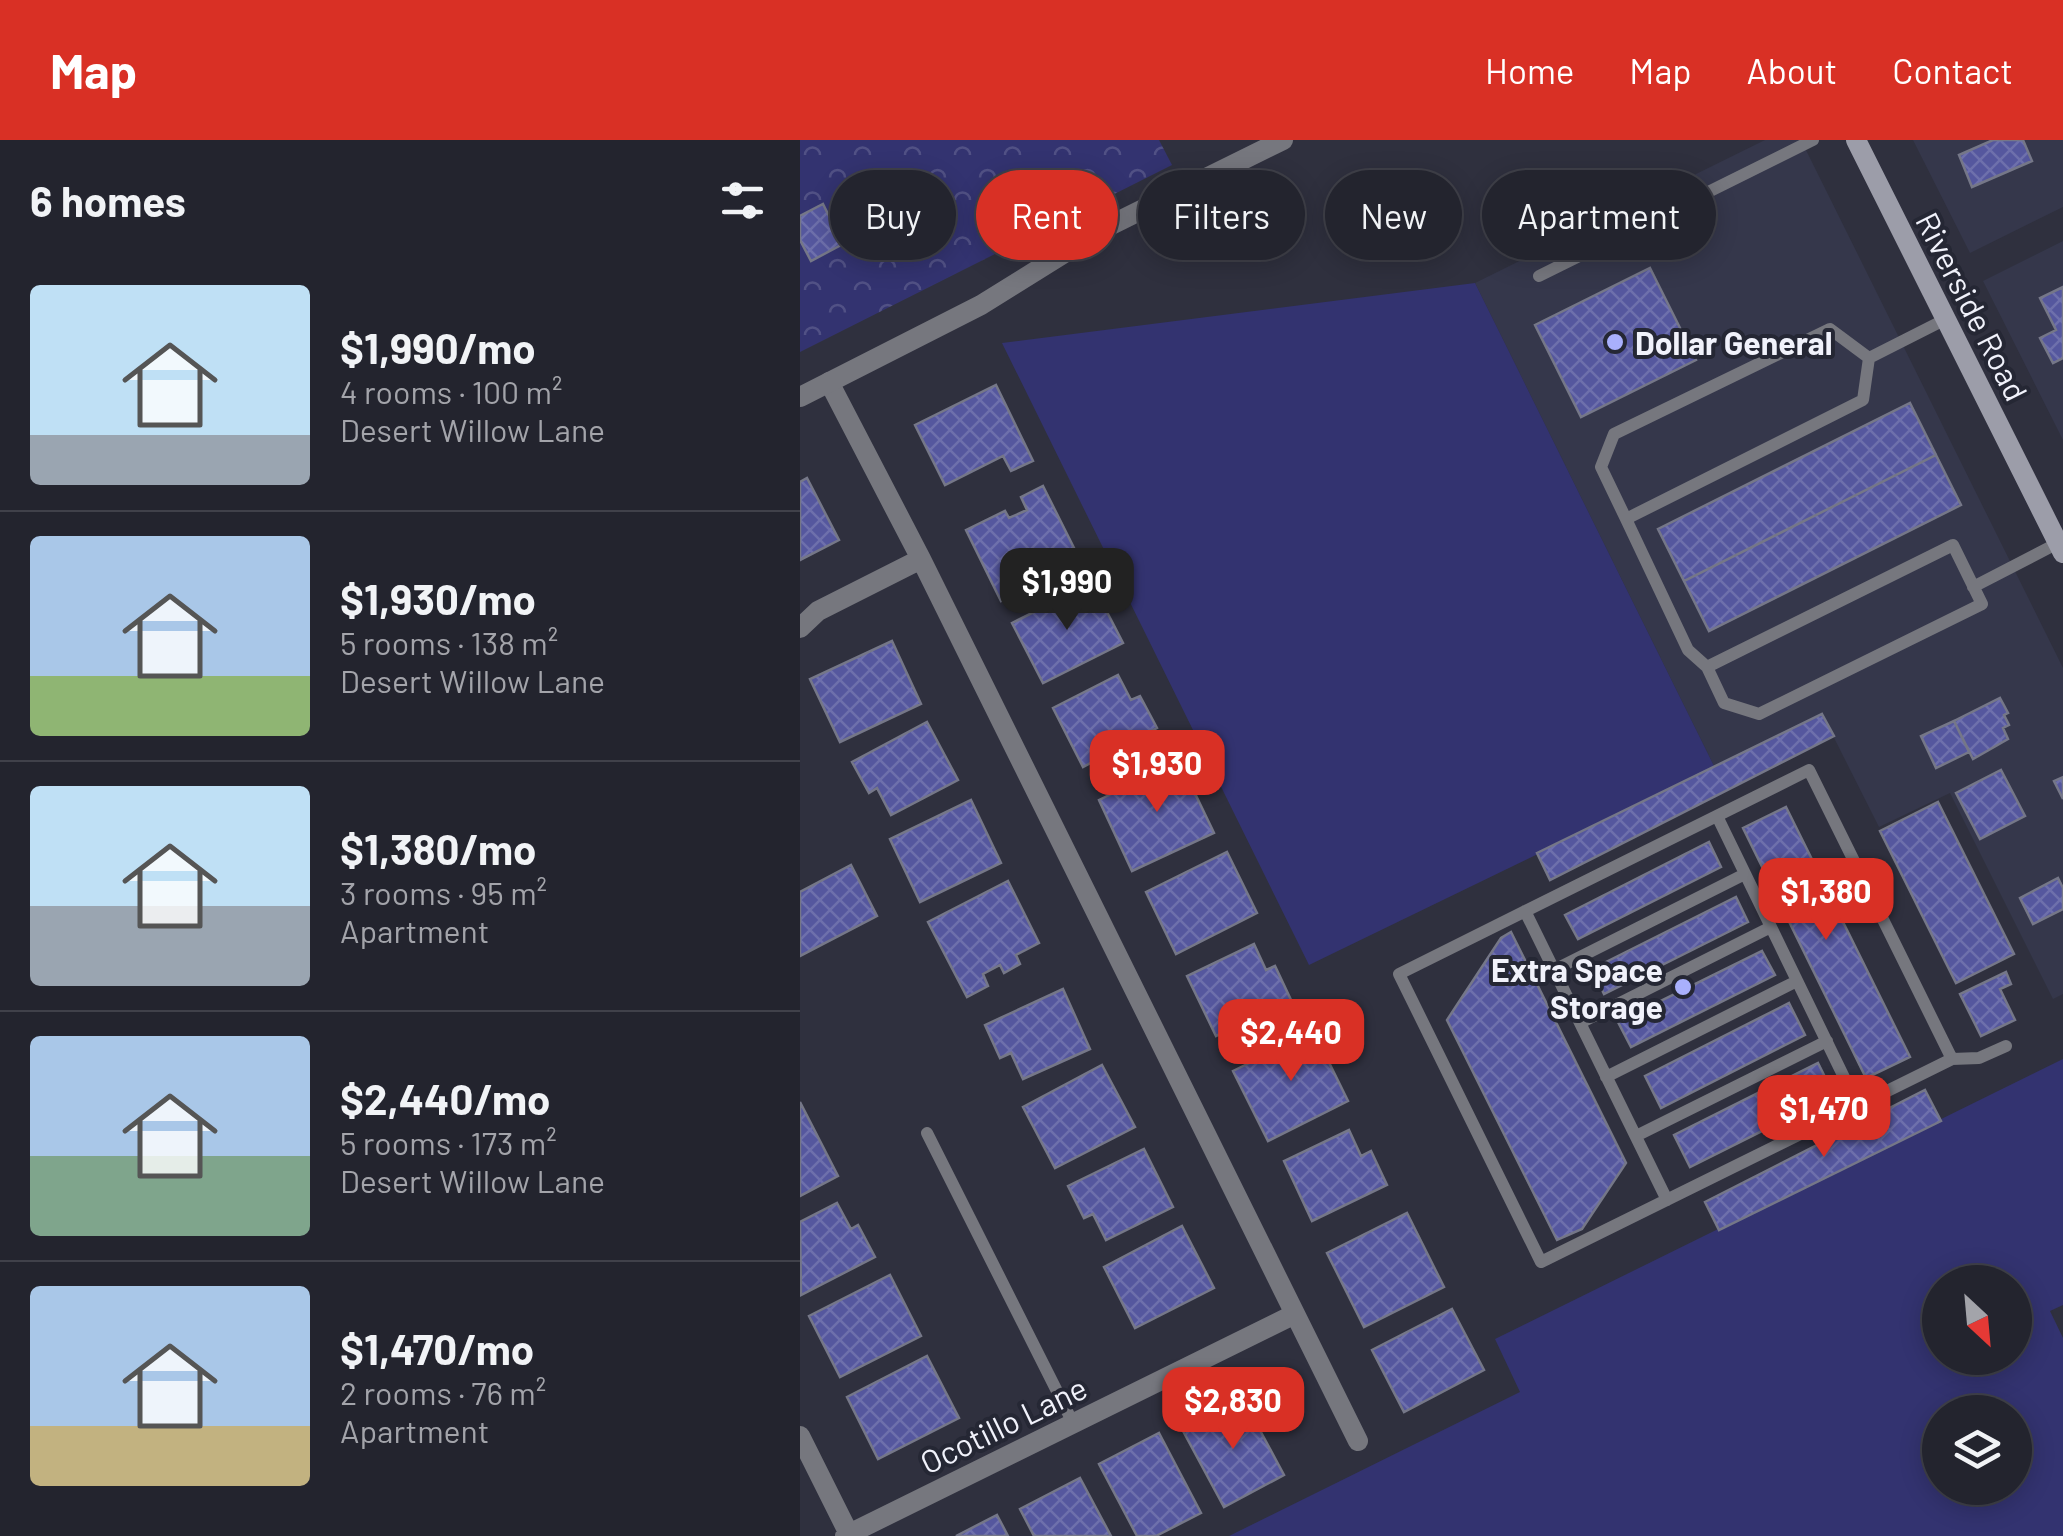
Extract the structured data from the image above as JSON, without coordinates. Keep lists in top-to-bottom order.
{
  "streets": {
    "main road": ["Riverside Road"],
    "street": ["Ocotillo Lane"]
  },
  "places": ["Dollar General", "Extra Space Storage"],
  "north": "bottom right",
  "page": {
    "header": "Map",
    "nav": [
      "Home",
      "Map",
      "About",
      "Contact"
    ],
    "heading": "6 homes",
    "chip": [
      "Buy",
      "Rent",
      "Filters",
      "New",
      "Apartment"
    ],
    "list": [
      {
        "name": "$1,990/mo",
        "note": "4 rooms · 100 m² · Desert Willow Lane"
      },
      {
        "name": "$1,930/mo",
        "note": "5 rooms · 138 m² · Desert Willow Lane"
      },
      {
        "name": "$1,380/mo",
        "note": "3 rooms · 95 m² · Apartment"
      },
      {
        "name": "$2,440/mo",
        "note": "5 rooms · 173 m² · Desert Willow Lane"
      },
      {
        "name": "$1,470/mo",
        "note": "2 rooms · 76 m² · Apartment"
      }
    ],
    "price": [
      "$1,990",
      "$1,930",
      "$1,380",
      "$2,440",
      "$1,470",
      "$2,830"
    ]
  }
}
